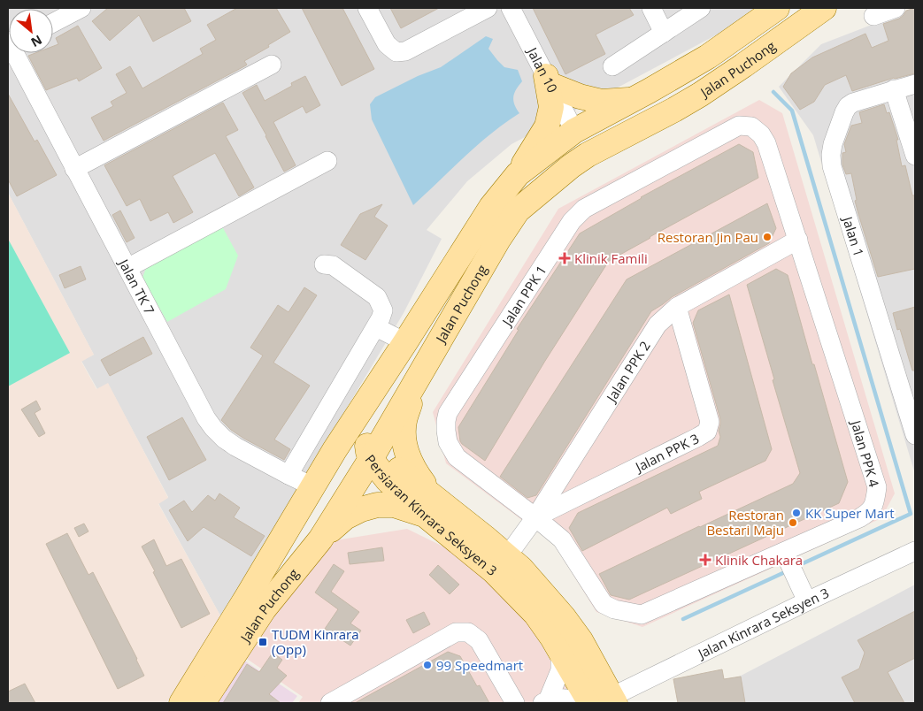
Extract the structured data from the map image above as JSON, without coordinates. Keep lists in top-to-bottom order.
{
  "streets": {
    "main road": ["Jalan Puchong", "Persiaran Kinrara Seksyen 3"],
    "street": [
      "Jalan 10",
      "Jalan 1",
      "Jalan TK 7",
      "Jalan PPK 1",
      "Jalan PPK 2",
      "Jalan PPK 3",
      "Jalan PPK 4",
      "Jalan Kinrara Seksyen 3"
    ]
  },
  "crossings": [
    ["Jalan Puchong", "Jalan 10"],
    ["Jalan Puchong", "Jalan TK 7"],
    ["Jalan Puchong", "Persiaran Kinrara Seksyen 3"],
    ["Jalan PPK 1", "Jalan PPK 2"],
    ["Jalan PPK 1", "Jalan PPK 3"],
    ["Jalan PPK 1", "Jalan PPK 4"],
    ["Jalan PPK 2", "Jalan PPK 3"],
    ["Jalan PPK 2", "Jalan PPK 4"],
    ["Jalan PPK 2", "Persiaran Kinrara Seksyen 3"],
    ["Jalan PPK 3", "Jalan PPK 4"],
    ["Persiaran Kinrara Seksyen 3", "Jalan Kinrara Seksyen 3"]
  ],
  "places": {
    "other": [
      "Restoran Jin Pau",
      "KK Super Mart",
      "Restoran Bestari Maju",
      "99 Speedmart"
    ],
    "health": ["Klinik Famili", "Klinik Chakara"],
    "transit": ["TUDM Kinrara (Opp)"]
  },
  "north": "bottom right"
}
